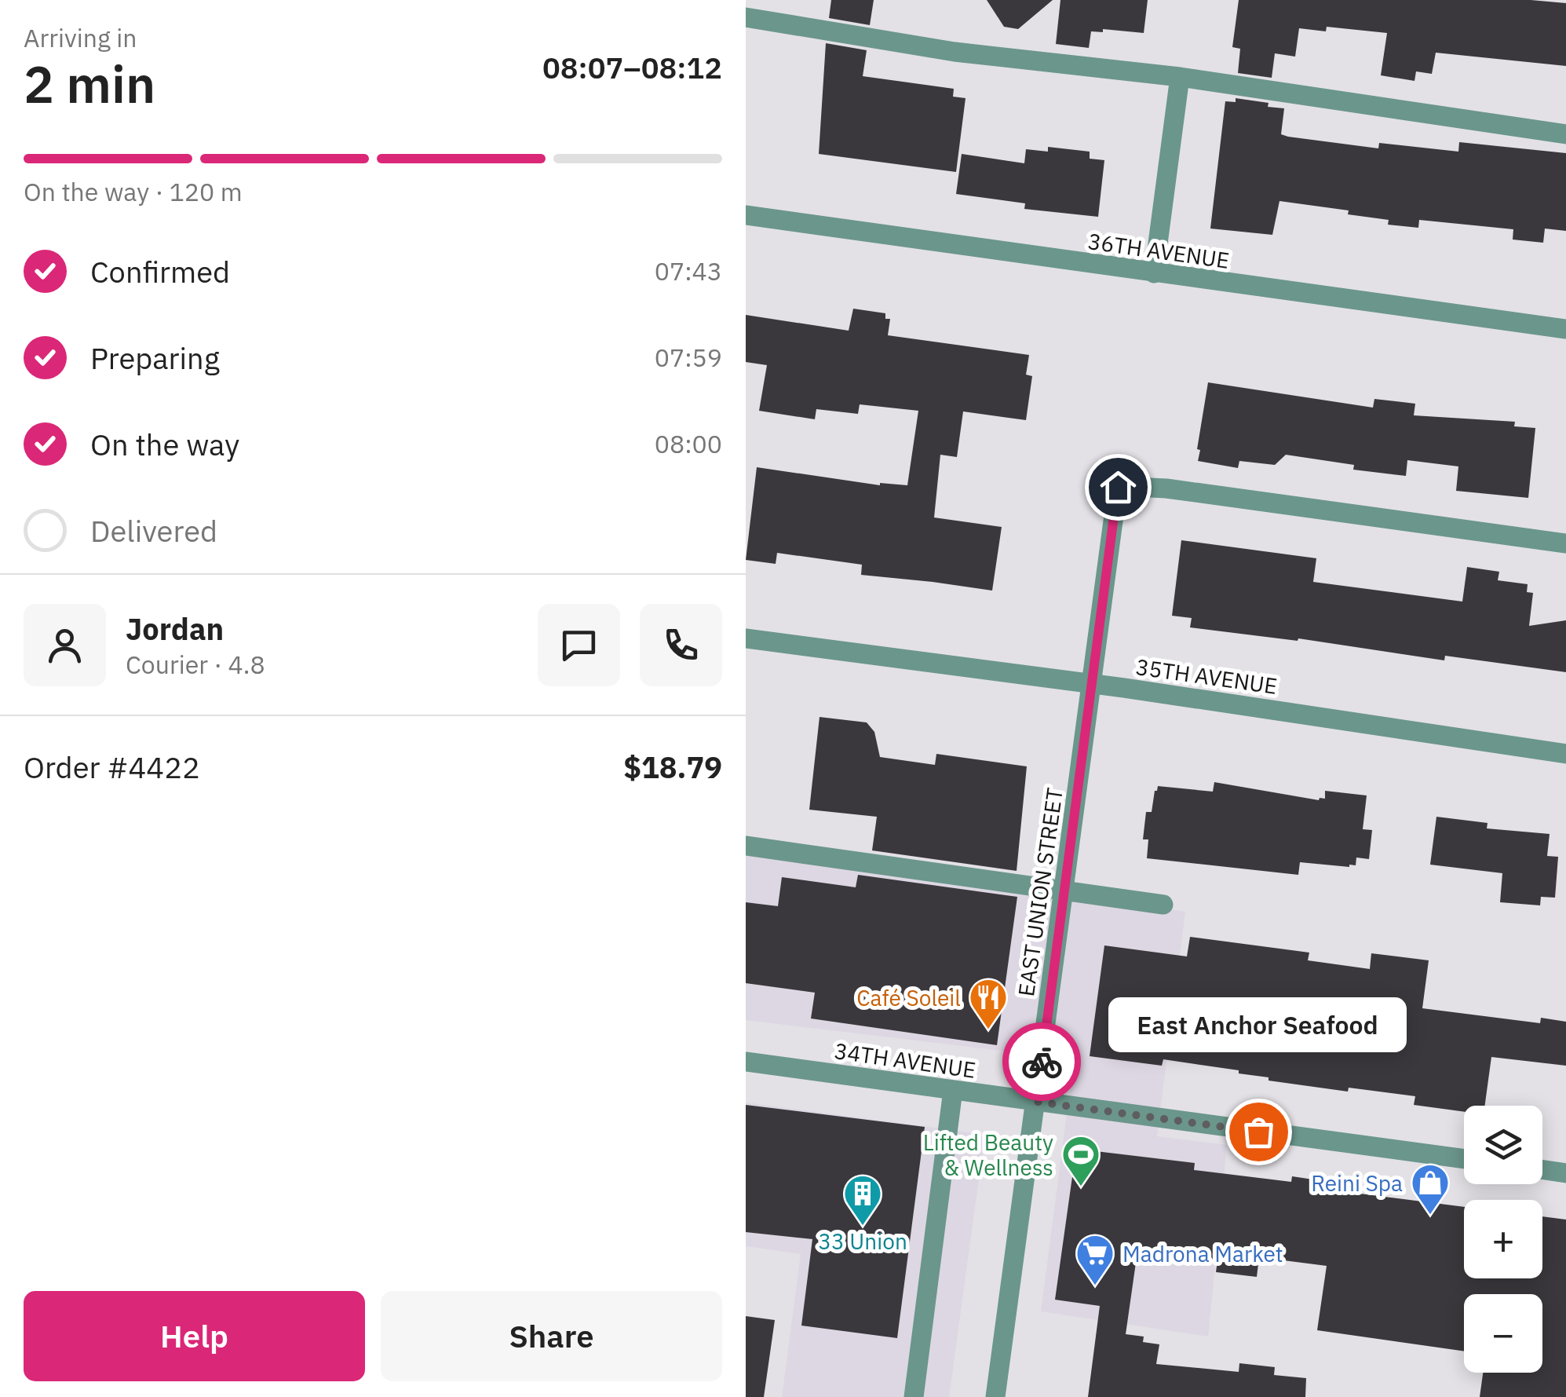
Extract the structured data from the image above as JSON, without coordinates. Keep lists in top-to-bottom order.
{
  "streets": {
    "street": [
      "36TH AVENUE",
      "35TH AVENUE",
      "EAST UNION STREET",
      "34TH AVENUE"
    ]
  },
  "crossings": [
    ["35TH AVENUE", "EAST UNION STREET"],
    ["EAST UNION STREET", "34TH AVENUE"]
  ],
  "places": {
    "restaurant": ["Café Soleil"],
    "other": ["East Anchor Seafood"],
    "sports": ["Lifted Beauty & Wellness"],
    "shop": ["Reini Spa"],
    "building": ["33 Union"],
    "supermarket": ["Madrona Market"]
  },
  "page": {
    "heading": ["2 min", "Arriving in", "08:07–08:12"],
    "panel": [
      "Jordan",
      "Courier · 4.8",
      "Order #4422",
      "$18.79"
    ],
    "bar": "On the way · 120 m",
    "list": [
      ["Confirmed", "07:43"],
      ["Preparing", "07:59"],
      ["On the way", "08:00"],
      "Delivered"
    ],
    "bubble": "East Anchor Seafood",
    "map_buttons": ["+", "−"],
    "buttons": ["Help", "Share"]
  }
}
